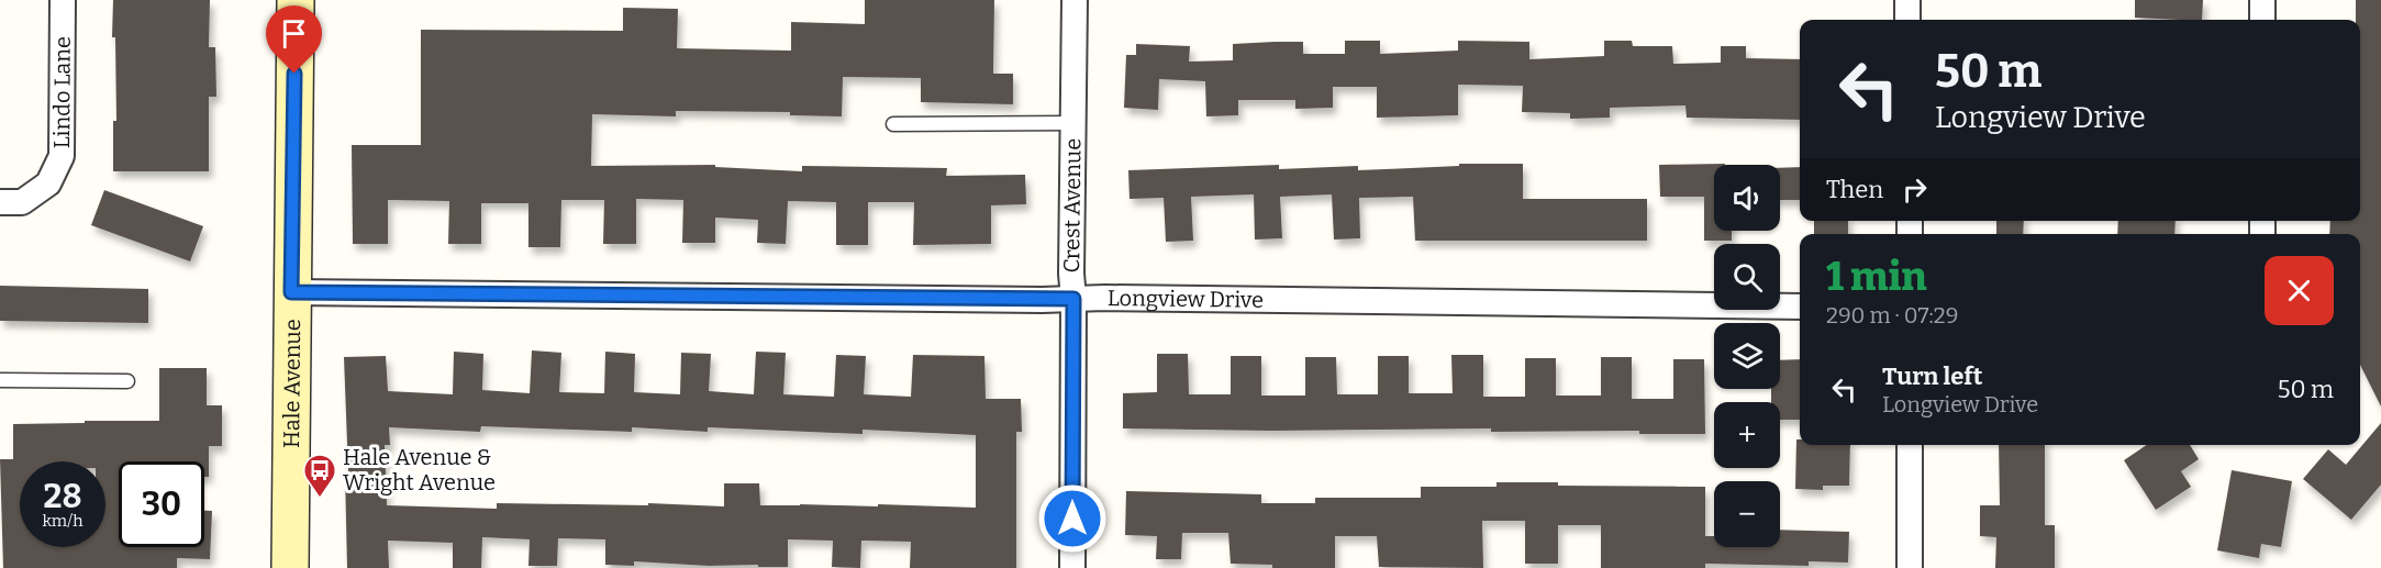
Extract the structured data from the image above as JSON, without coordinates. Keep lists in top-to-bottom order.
{
  "streets": {
    "main road": ["Hale Avenue"],
    "street": ["Lindo Lane", "Crest Avenue", "Longview Drive"]
  },
  "crossings": [
    ["Crest Avenue", "Longview Drive"],
    ["Longview Drive", "Hale Avenue"]
  ],
  "places": {
    "bus stop": ["Hale Avenue & Wright Avenue"]
  },
  "page": {
    "turn": ["50 m", "Longview Drive"],
    "then": "Then",
    "map_buttons": ["+", "−"],
    "heading": ["1 min", "290 m · 07:29"],
    "list": [
      {
        "name": "Turn left",
        "note": "Longview Drive",
        "value": "50 m"
      }
    ],
    "speed": "28 km/h",
    "limit": "30"
  }
}
